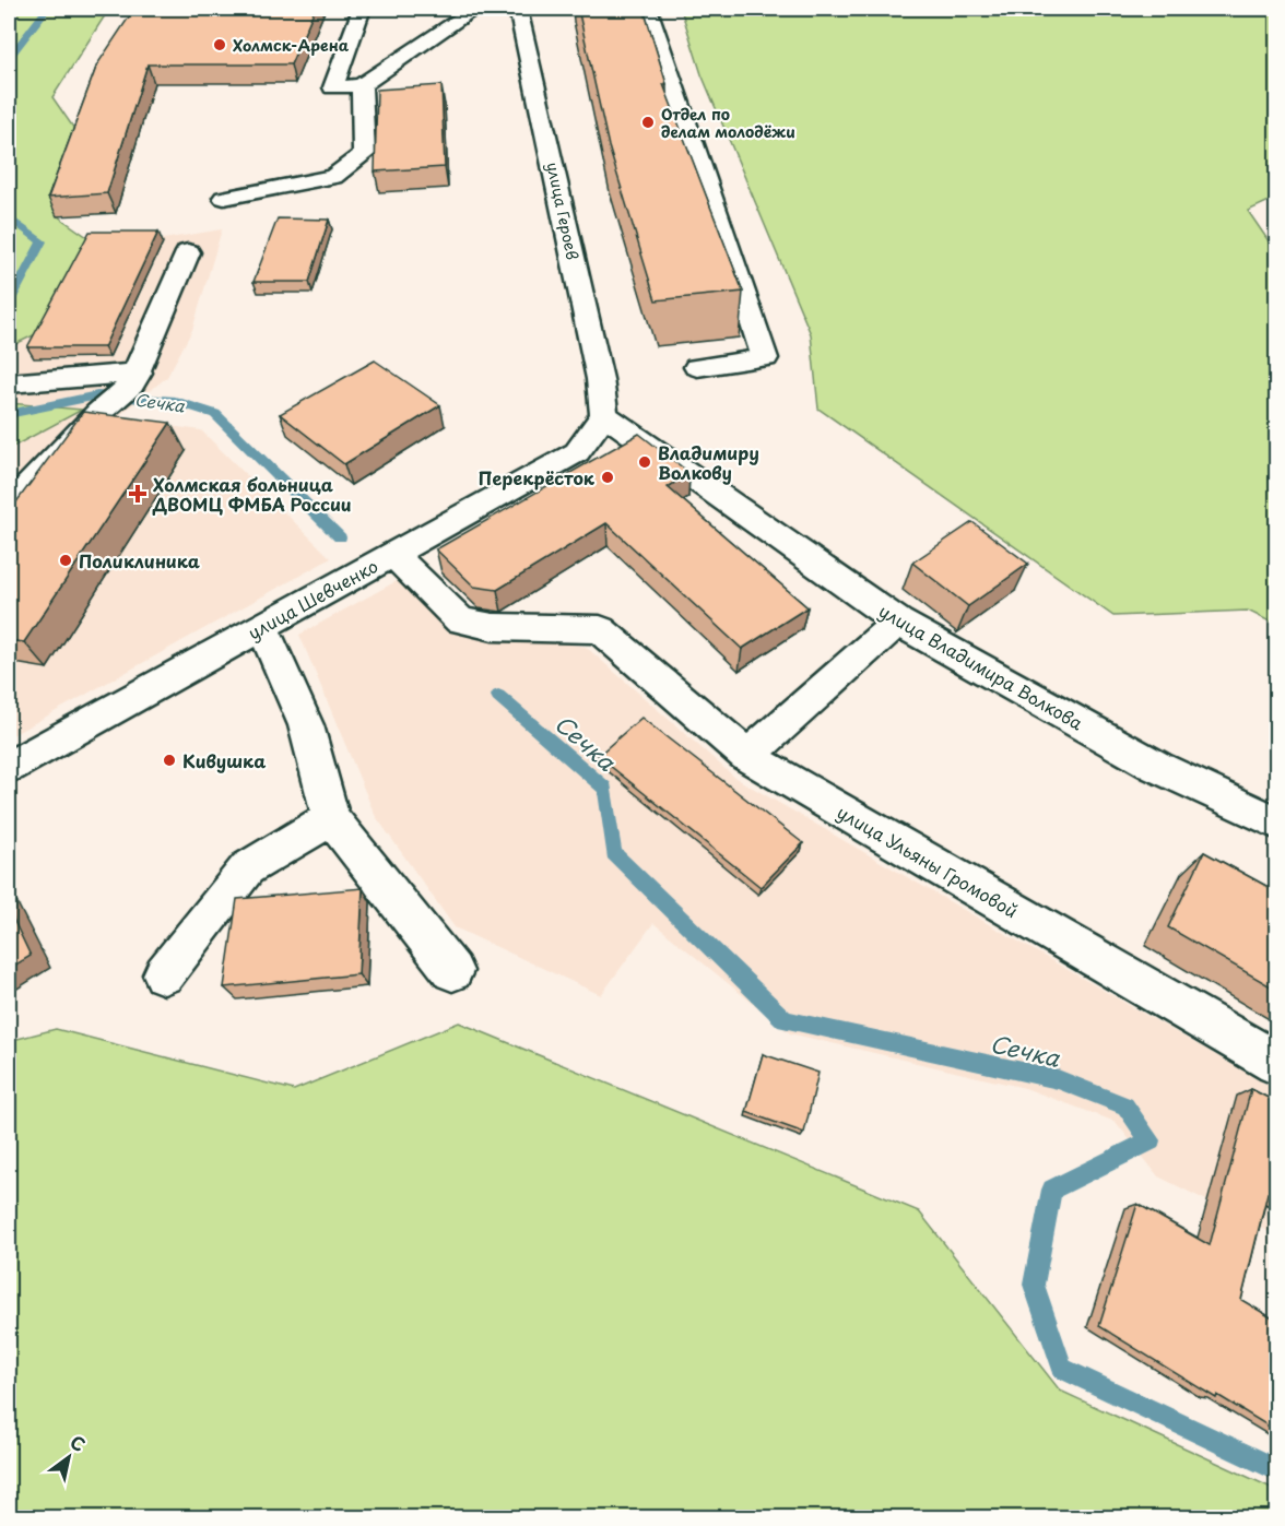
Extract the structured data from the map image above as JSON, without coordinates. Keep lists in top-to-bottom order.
{
  "streets": {
    "street": [
      "улица Героев",
      "улица Шевченко",
      "улица Владимира Волкова",
      "улица Ульяны Громовой"
    ]
  },
  "crossings": [
    ["улица Героев", "улица Шевченко"],
    ["улица Героев", "улица Владимира Волкова"],
    ["улица Шевченко", "улица Владимира Волкова"],
    ["улица Шевченко", "улица Ульяны Громовой"]
  ],
  "water": ["Сечка"],
  "places": {
    "other": [
      "Холмск-Арена",
      "Отдел по делам молодёжи",
      "Владимиру Волкову",
      "Перекрёсток",
      "Поликлиника",
      "Кивушка"
    ],
    "health": ["Холмская больница ДВОМЦ ФМБА России"]
  },
  "north": "top right"
}
